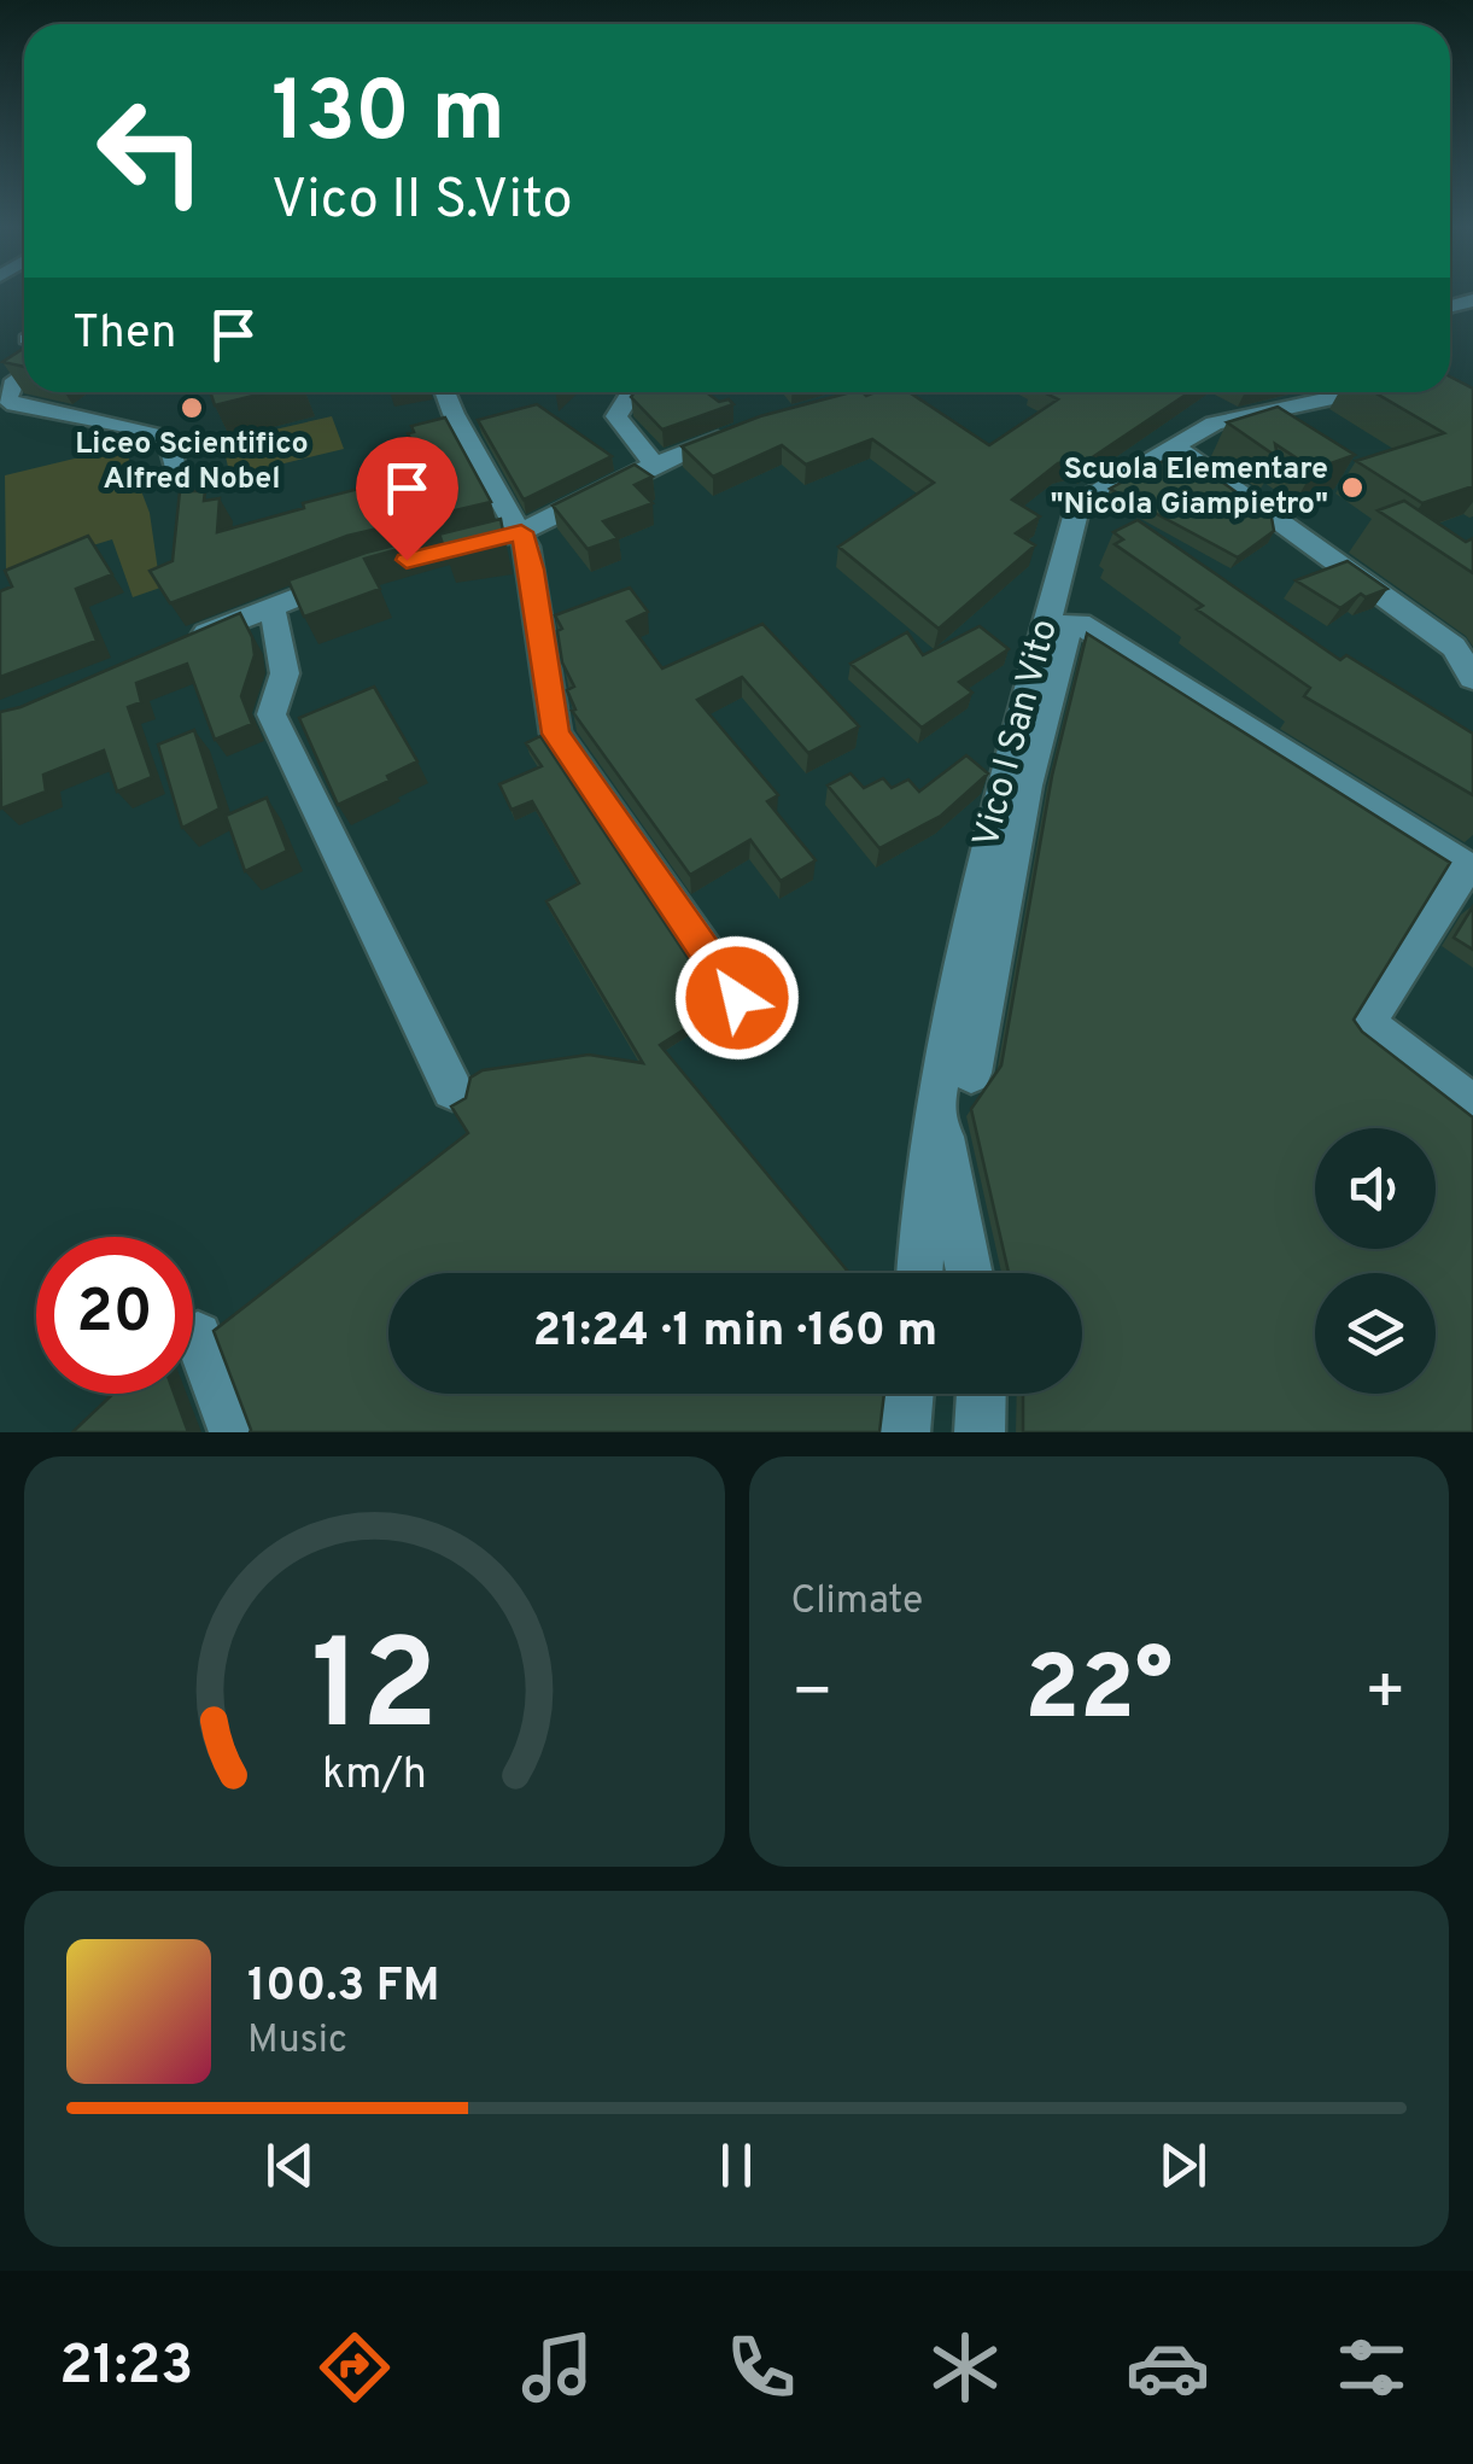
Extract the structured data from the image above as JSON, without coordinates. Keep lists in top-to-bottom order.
{
  "streets": {
    "street": ["Vico I San Vito"]
  },
  "places": ["Liceo Scientifico Alfred Nobel", "Scuola Elementare \"Nicola Giampietro\""],
  "page": {
    "turn": ["130 m", "Vico II S.Vito"],
    "then": "Then",
    "limit": "20",
    "trip": "21:24 · 1 min · 160 m",
    "tile": "Climate",
    "heat": ["−", "22°", "+"],
    "song": ["100.3 FM", "Music"],
    "tabs": "21:23",
    "gauge": ["12", "km/h"]
  }
}
